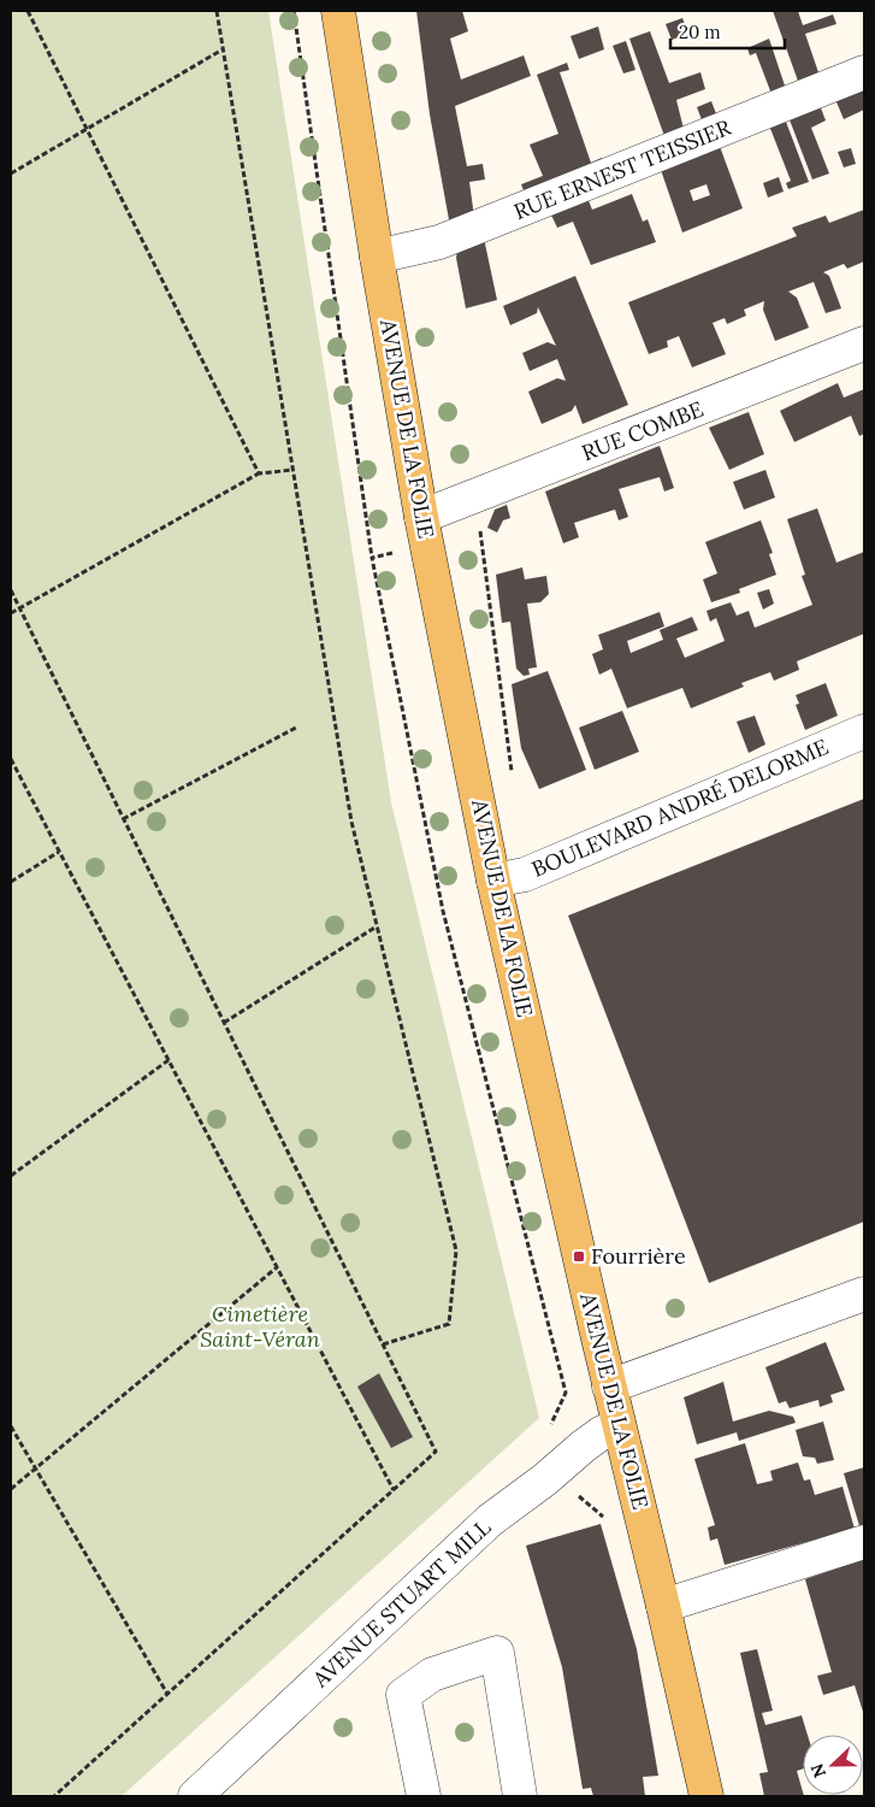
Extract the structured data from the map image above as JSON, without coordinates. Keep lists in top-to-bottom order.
{
  "streets": {
    "main road": ["AVENUE DE LA FOLIE"],
    "street": [
      "RUE ERNEST TEISSIER",
      "RUE COMBE",
      "BOULEVARD ANDRÉ DELORME",
      "AVENUE STUART MILL"
    ]
  },
  "crossings": [
    ["RUE ERNEST TEISSIER", "AVENUE DE LA FOLIE"],
    ["AVENUE DE LA FOLIE", "RUE COMBE"],
    ["AVENUE DE LA FOLIE", "BOULEVARD ANDRÉ DELORME"],
    ["AVENUE DE LA FOLIE", "AVENUE STUART MILL"]
  ],
  "parks": ["Cimetière Saint-Véran"],
  "places": {
    "transit": ["Fourrière"]
  },
  "scale_bar": "20 m",
  "north": "left"
}
